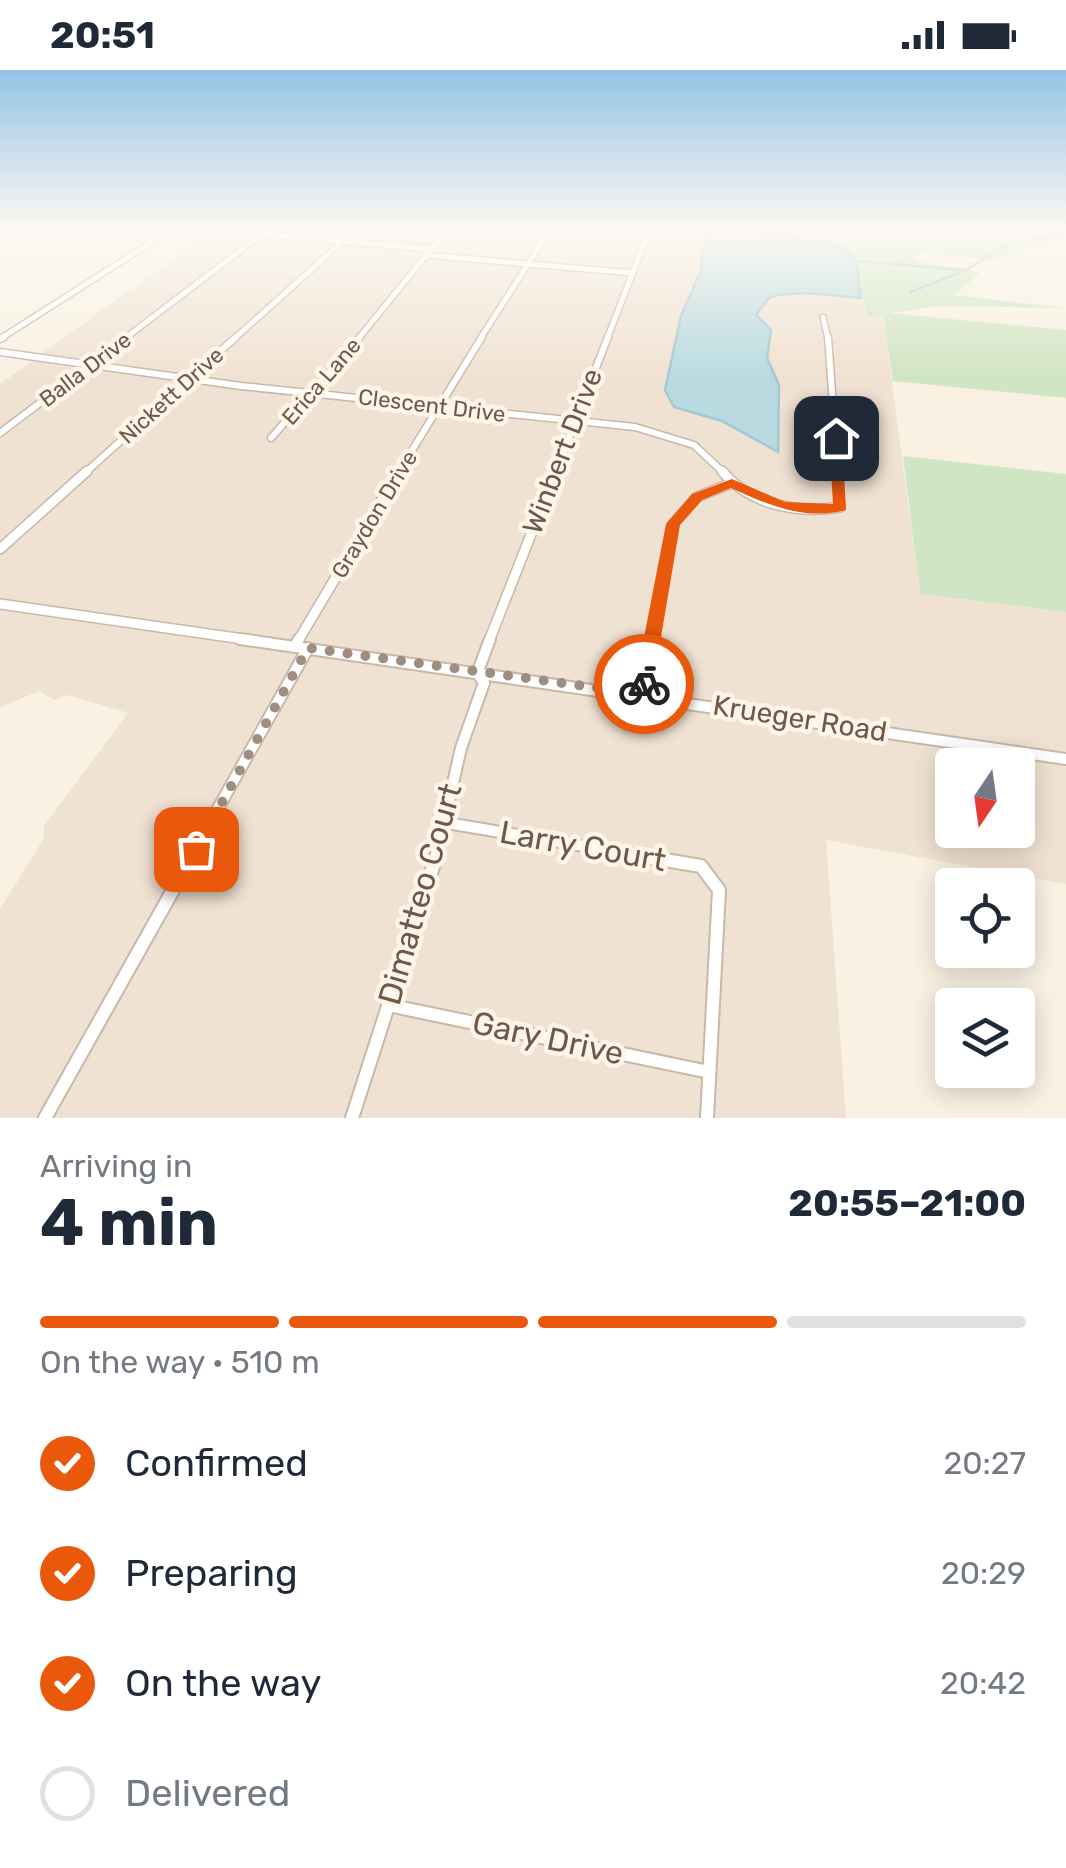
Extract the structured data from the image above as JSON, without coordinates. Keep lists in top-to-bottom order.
{
  "streets": {
    "street": [
      "Balla Drive",
      "Erica Lane",
      "Nickett Drive",
      "Clescent Drive",
      "Winbert Drive",
      "Graydon Drive",
      "Krueger Road",
      "Larry Court",
      "Dimatteo Court",
      "Gary Drive"
    ]
  },
  "crossings": [
    ["Balla Drive", "Clescent Drive"],
    ["Erica Lane", "Clescent Drive"],
    ["Nickett Drive", "Clescent Drive"],
    ["Clescent Drive", "Winbert Drive"],
    ["Clescent Drive", "Graydon Drive"],
    ["Winbert Drive", "Krueger Road"],
    ["Winbert Drive", "Dimatteo Court"],
    ["Graydon Drive", "Krueger Road"],
    ["Krueger Road", "Dimatteo Court"],
    ["Larry Court", "Dimatteo Court"],
    ["Larry Court", "Gary Drive"],
    ["Dimatteo Court", "Gary Drive"]
  ],
  "north": "bottom",
  "page": {
    "status": "20:51",
    "heading": ["4 min", "Arriving in", "20:55–21:00"],
    "bar": "On the way · 510 m",
    "list": [
      ["Confirmed", "20:27"],
      ["Preparing", "20:29"],
      ["On the way", "20:42"],
      "Delivered"
    ]
  }
}
